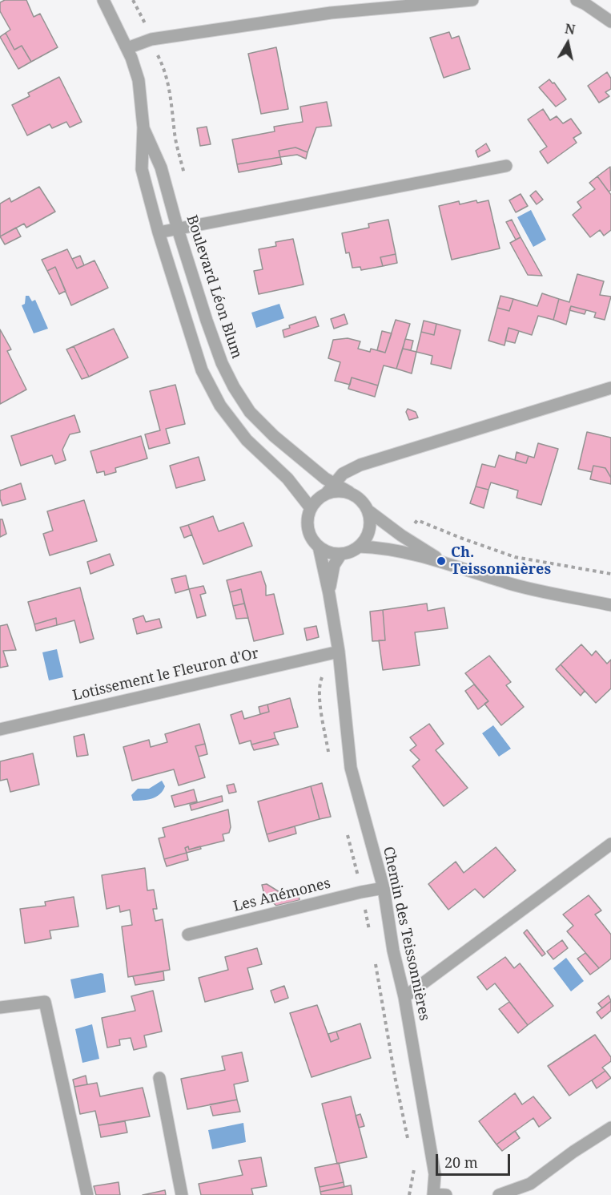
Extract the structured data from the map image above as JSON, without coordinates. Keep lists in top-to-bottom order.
{
  "streets": {
    "street": [
      "Boulevard Léon Blum",
      "Lotissement le Fleuron d'Or",
      "Les Anémones",
      "Chemin des Teissonnières"
    ]
  },
  "crossings": [
    ["Boulevard Léon Blum", "Chemin des Teissonnières"],
    ["Lotissement le Fleuron d'Or", "Chemin des Teissonnières"],
    ["Les Anémones", "Chemin des Teissonnières"]
  ],
  "places": ["Ch. Teissonnières"],
  "scale_bar": "20 m",
  "north": "top"
}
